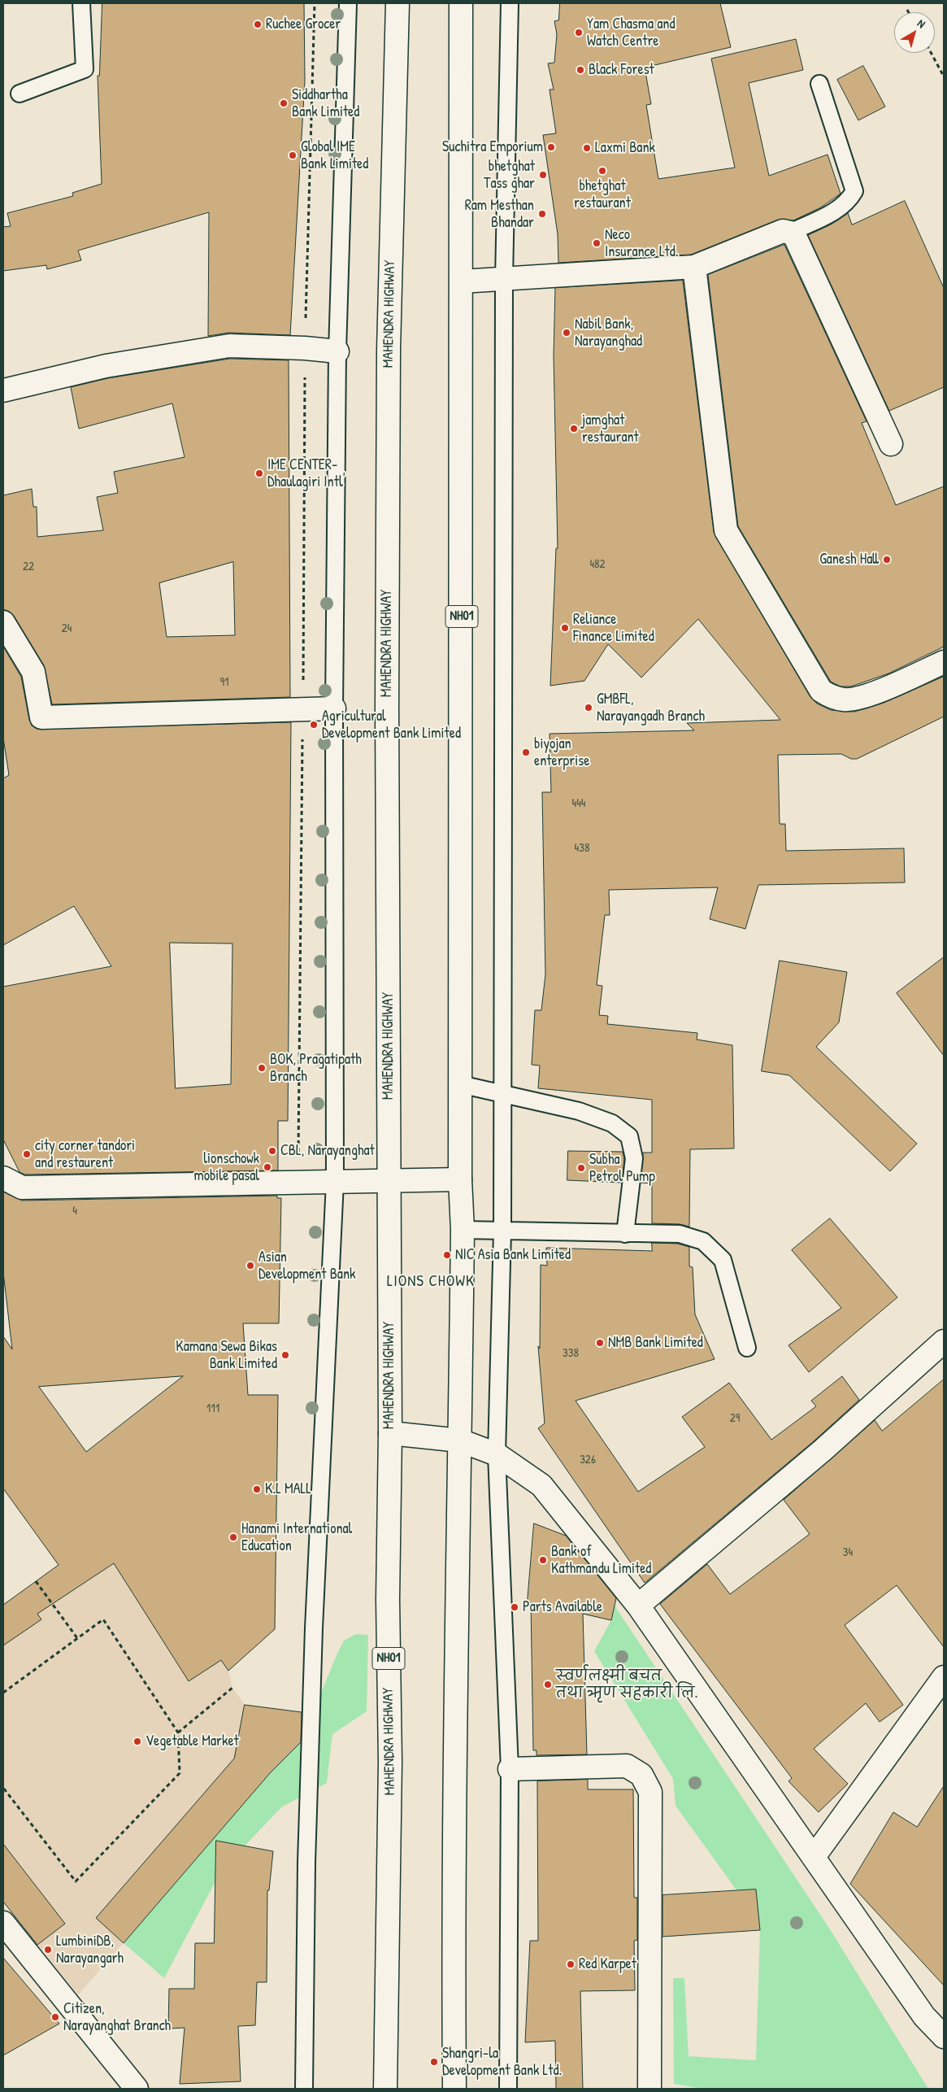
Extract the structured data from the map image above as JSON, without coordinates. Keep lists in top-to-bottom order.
{
  "streets": {
    "main road": ["MAHENDRA HIGHWAY", "NH01"]
  },
  "districts": ["LIONS CHOWK"],
  "places": [
    "Ruchee Grocer",
    "Yam Chasma and Watch Centre",
    "Black Forest",
    "Siddhartha Bank Limited",
    "Suchitra Emporium",
    "Laxmi Bank",
    "Global IME Bank Limited",
    "bhetghat restaurant",
    "bhetghat Tass ghar",
    "Ram Mesthan Bhandar",
    "Neco Insurance Ltd.",
    "Nabil Bank, Narayanghad",
    "jamghat restaurant",
    "IME CENTER- Dhaulagiri Intl'",
    "Ganesh Hall",
    "Reliance Finance Limited",
    "GMBFL, Narayangadh Branch",
    "Agricultural Development Bank Limited",
    "biyojan enterprise",
    "BOK, Pragatipath Branch",
    "CBL, Narayanghat",
    "city corner tandori and restaurent",
    "lionschowk mobile pasal",
    "Subha Petrol Pump",
    "NIC Asia Bank Limited",
    "Asian Development Bank",
    "NMB Bank Limited",
    "Kamana Sewa Bikas Bank Limited",
    "K.L MALL",
    "Hanami International Education",
    "Bank of Kathmandu Limited",
    "Parts Available",
    "स्वर्णलक्ष्मी बचत तथा ऋण सहकारी लि.",
    "Vegetable Market",
    "LumbiniDB, Narayangarh",
    "Red Karpet",
    "Citizen, Narayanghat Branch",
    "Shangri-la Development Bank Ltd."
  ],
  "house_numbers": [
    "482",
    "22",
    "24",
    "91",
    "444",
    "438",
    "4",
    "338",
    "111",
    "29",
    "326",
    "34"
  ],
  "north": "top right"
}
